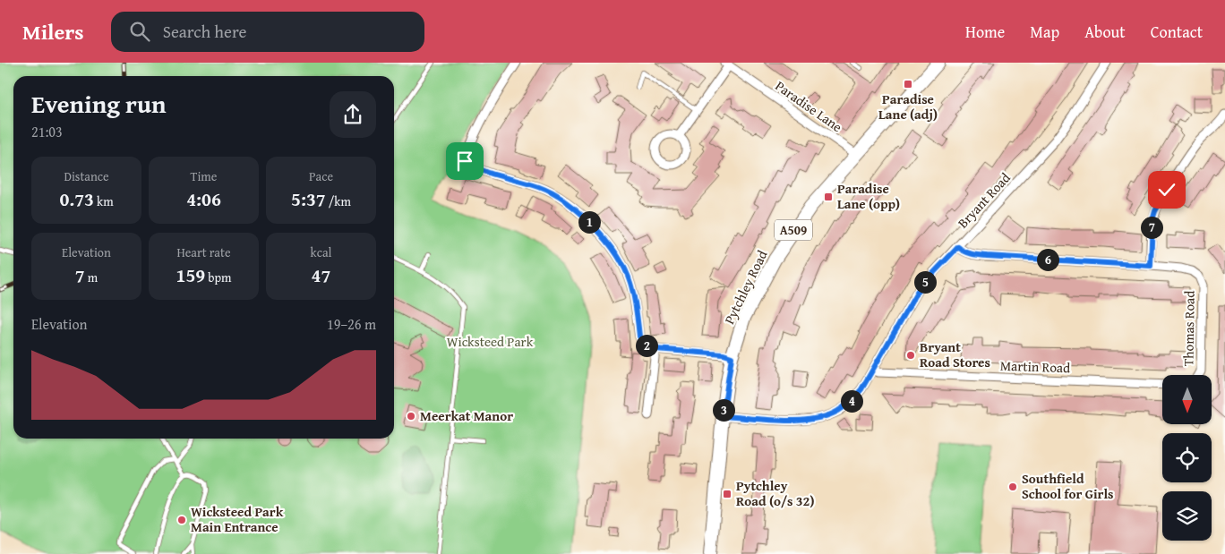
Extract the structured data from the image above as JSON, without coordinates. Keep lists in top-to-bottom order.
{
  "streets": {
    "main road": ["A509", "Pytchley Road"],
    "street": [
      "Paradise Lane",
      "Bryant Road",
      "Thomas Road",
      "Martin Road"
    ]
  },
  "crossings": [
    ["Paradise Lane", "Pytchley Road"],
    ["Bryant Road", "Pytchley Road"],
    ["Bryant Road", "Martin Road"]
  ],
  "parks": ["Wicksteed Park"],
  "places": {
    "transit": ["Paradise Lane (adj)", "Paradise Lane (opp)", "Pytchley Road (o/s 32)"],
    "other": [
      "Bryant Road Stores",
      "Meerkat Manor",
      "Southfield School for Girls",
      "Wicksteed Park Main Entrance"
    ]
  },
  "north": "bottom",
  "page": {
    "header": "Milers",
    "search": "Search here",
    "nav": [
      "Home",
      "Map",
      "About",
      "Contact"
    ],
    "heading": ["Evening run", "21:03"],
    "stats": [
      ["Distance", "0.73 km"],
      ["Time", "4:06"],
      ["Pace", "5:37 /km"],
      ["Elevation", "7 m"],
      ["Heart rate", "159 bpm"],
      ["kcal", "47"]
    ],
    "pins": [
      "1",
      "7",
      "6",
      "5",
      "2",
      "4",
      "3"
    ],
    "chart": ["Elevation", "19–26 m"]
  }
}
